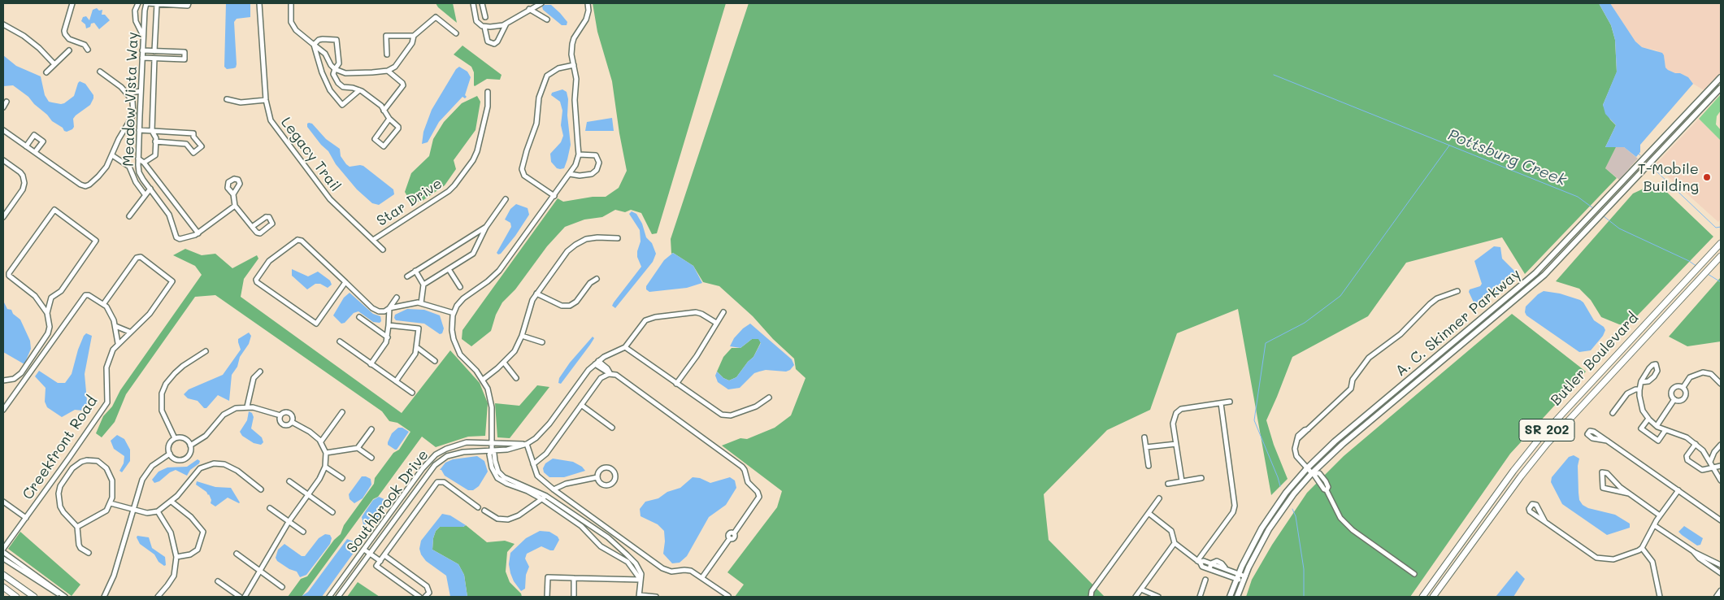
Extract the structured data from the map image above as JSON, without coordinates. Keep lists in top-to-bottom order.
{
  "streets": {
    "highway": ["Butler Boulevard", "SR 202"],
    "main road": ["A. C. Skinner Parkway"],
    "street": [
      "Meadow Vista Way",
      "Legacy Trail",
      "Star Drive",
      "Creekfront Road",
      "Southbrook Drive"
    ]
  },
  "crossings": [
    ["Legacy Trail", "Star Drive"]
  ],
  "water": ["Pottsburg Creek"],
  "places": ["T-Mobile Building"]
}
